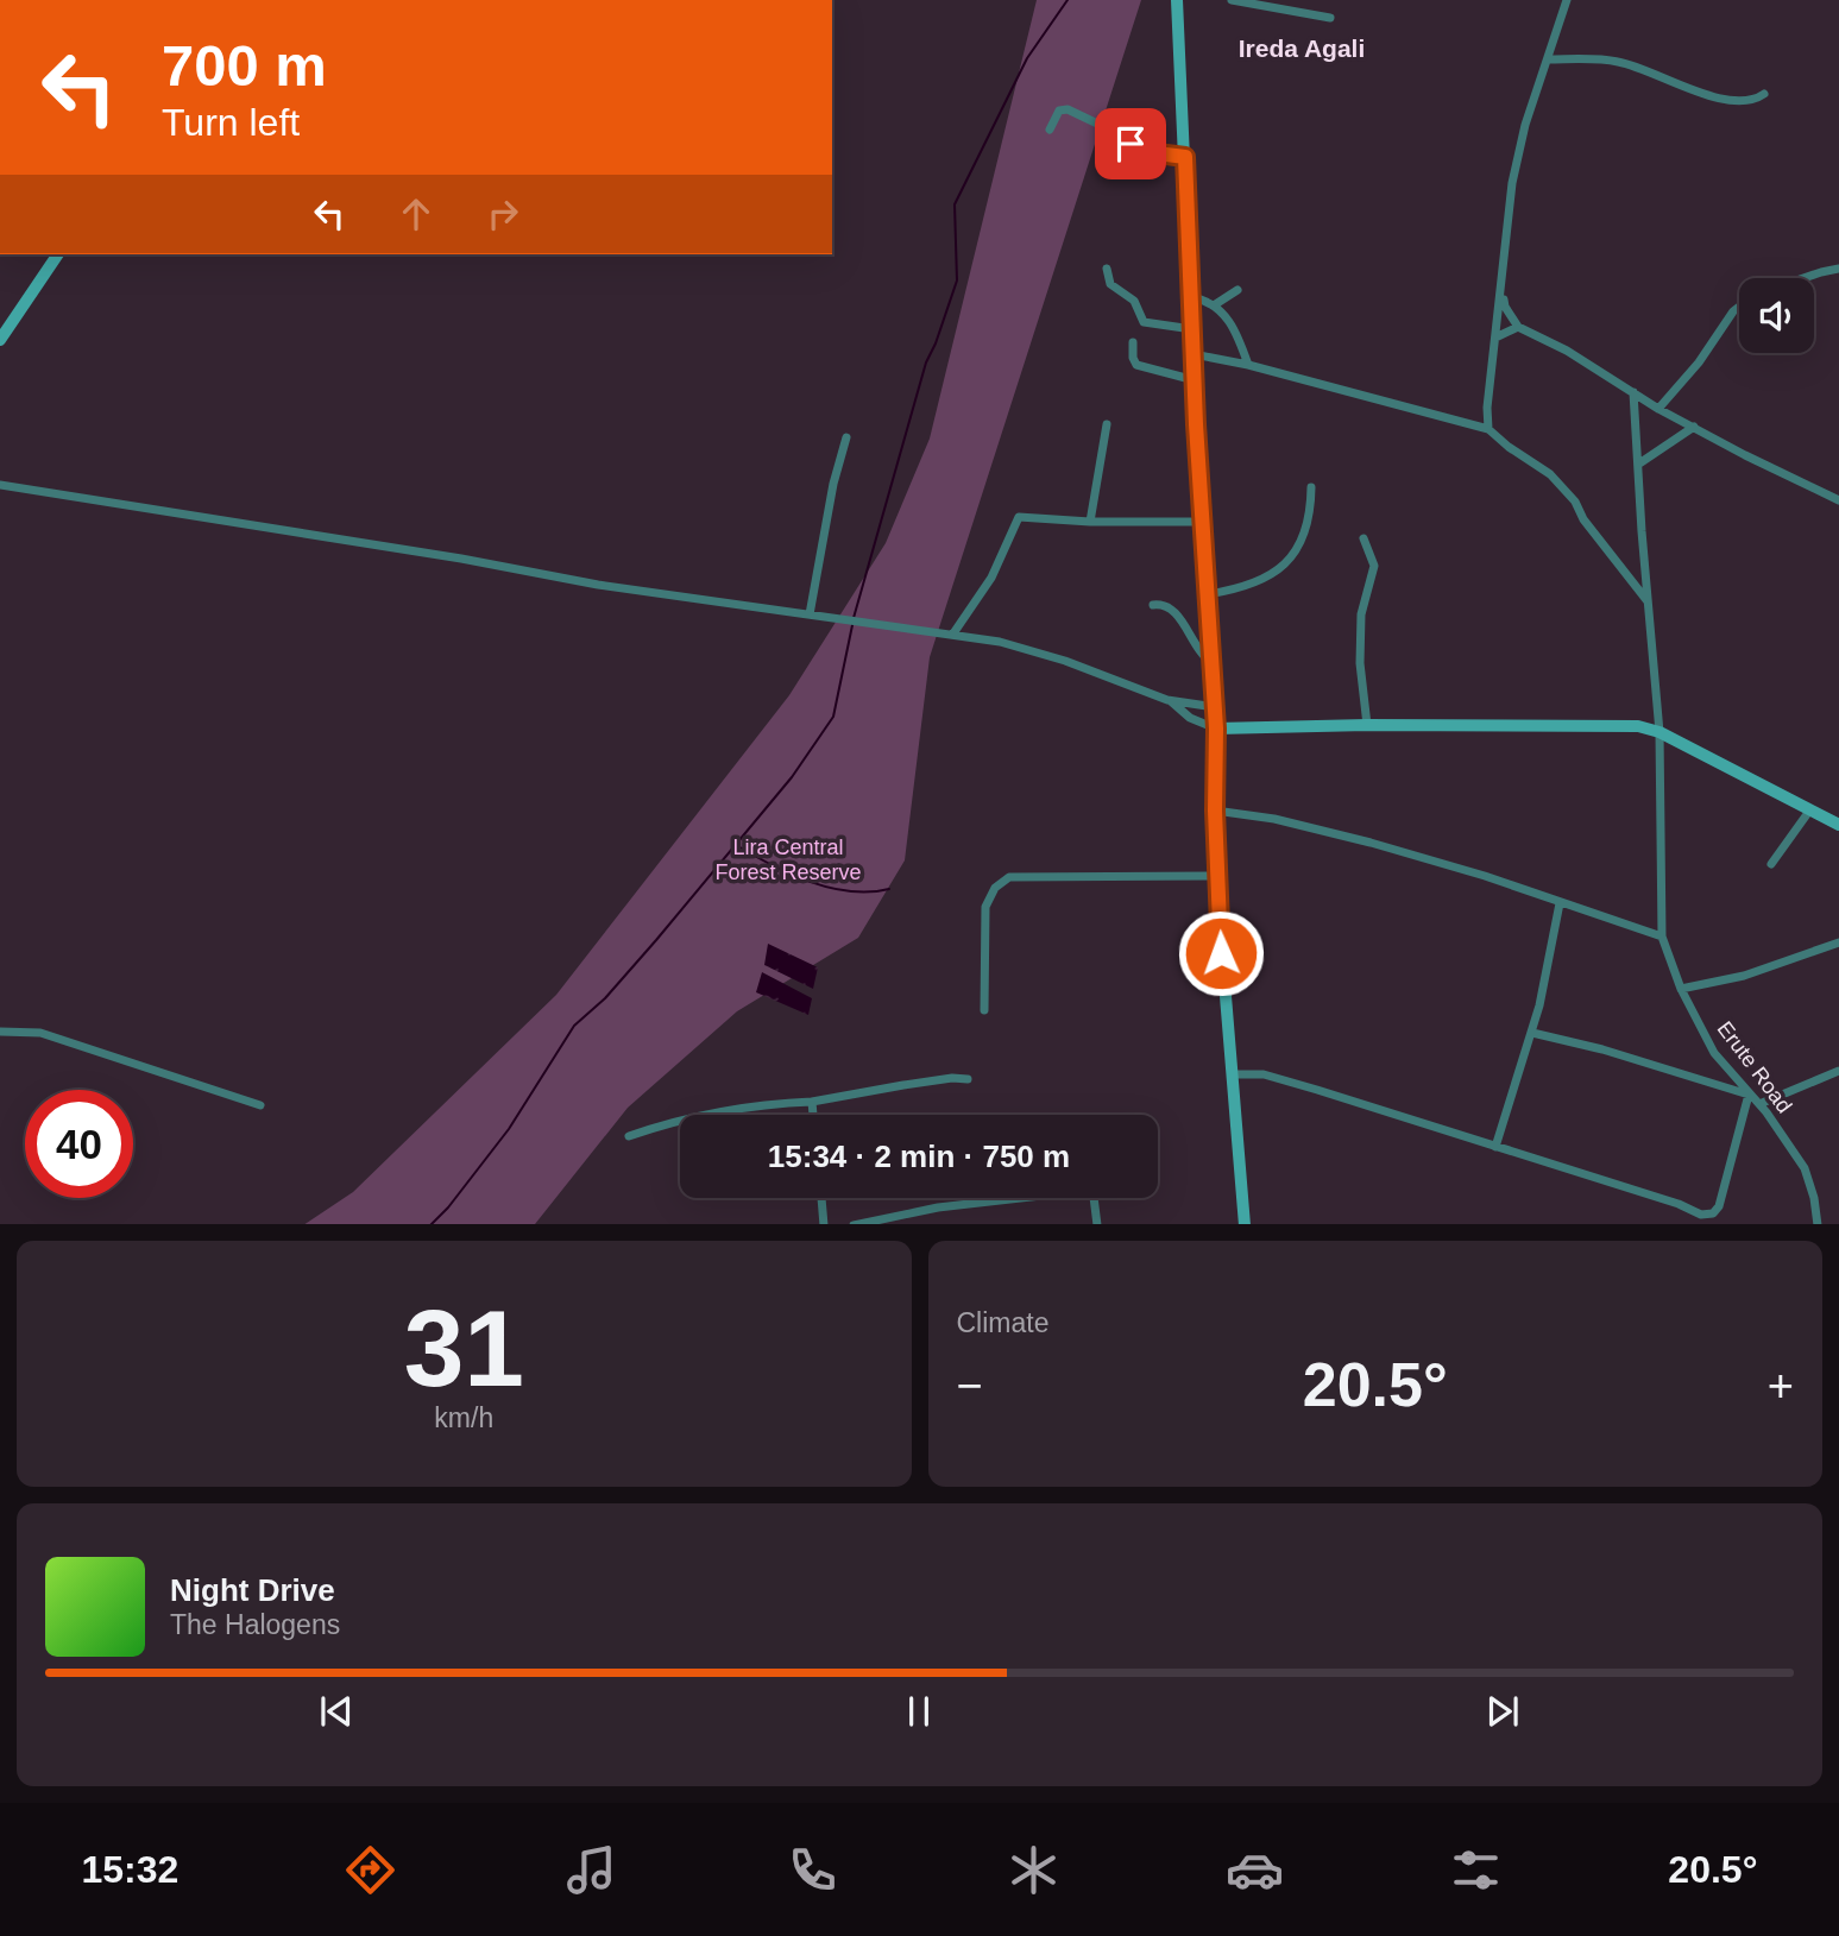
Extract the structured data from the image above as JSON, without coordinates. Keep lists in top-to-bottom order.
{
  "streets": {
    "street": ["Erute Road"]
  },
  "districts": ["Ireda Agali"],
  "parks": ["Lira Central Forest Reserve"],
  "page": {
    "turn": ["700 m", "Turn left"],
    "limit": "40",
    "trip": "15:34 · 2 min · 750 m",
    "tile": [
      ["31", "km/h"],
      "Climate"
    ],
    "heat": ["−", "20.5°", "+"],
    "song": ["Night Drive", "The Halogens"],
    "tabs": ["15:32", "20.5°"]
  }
}
